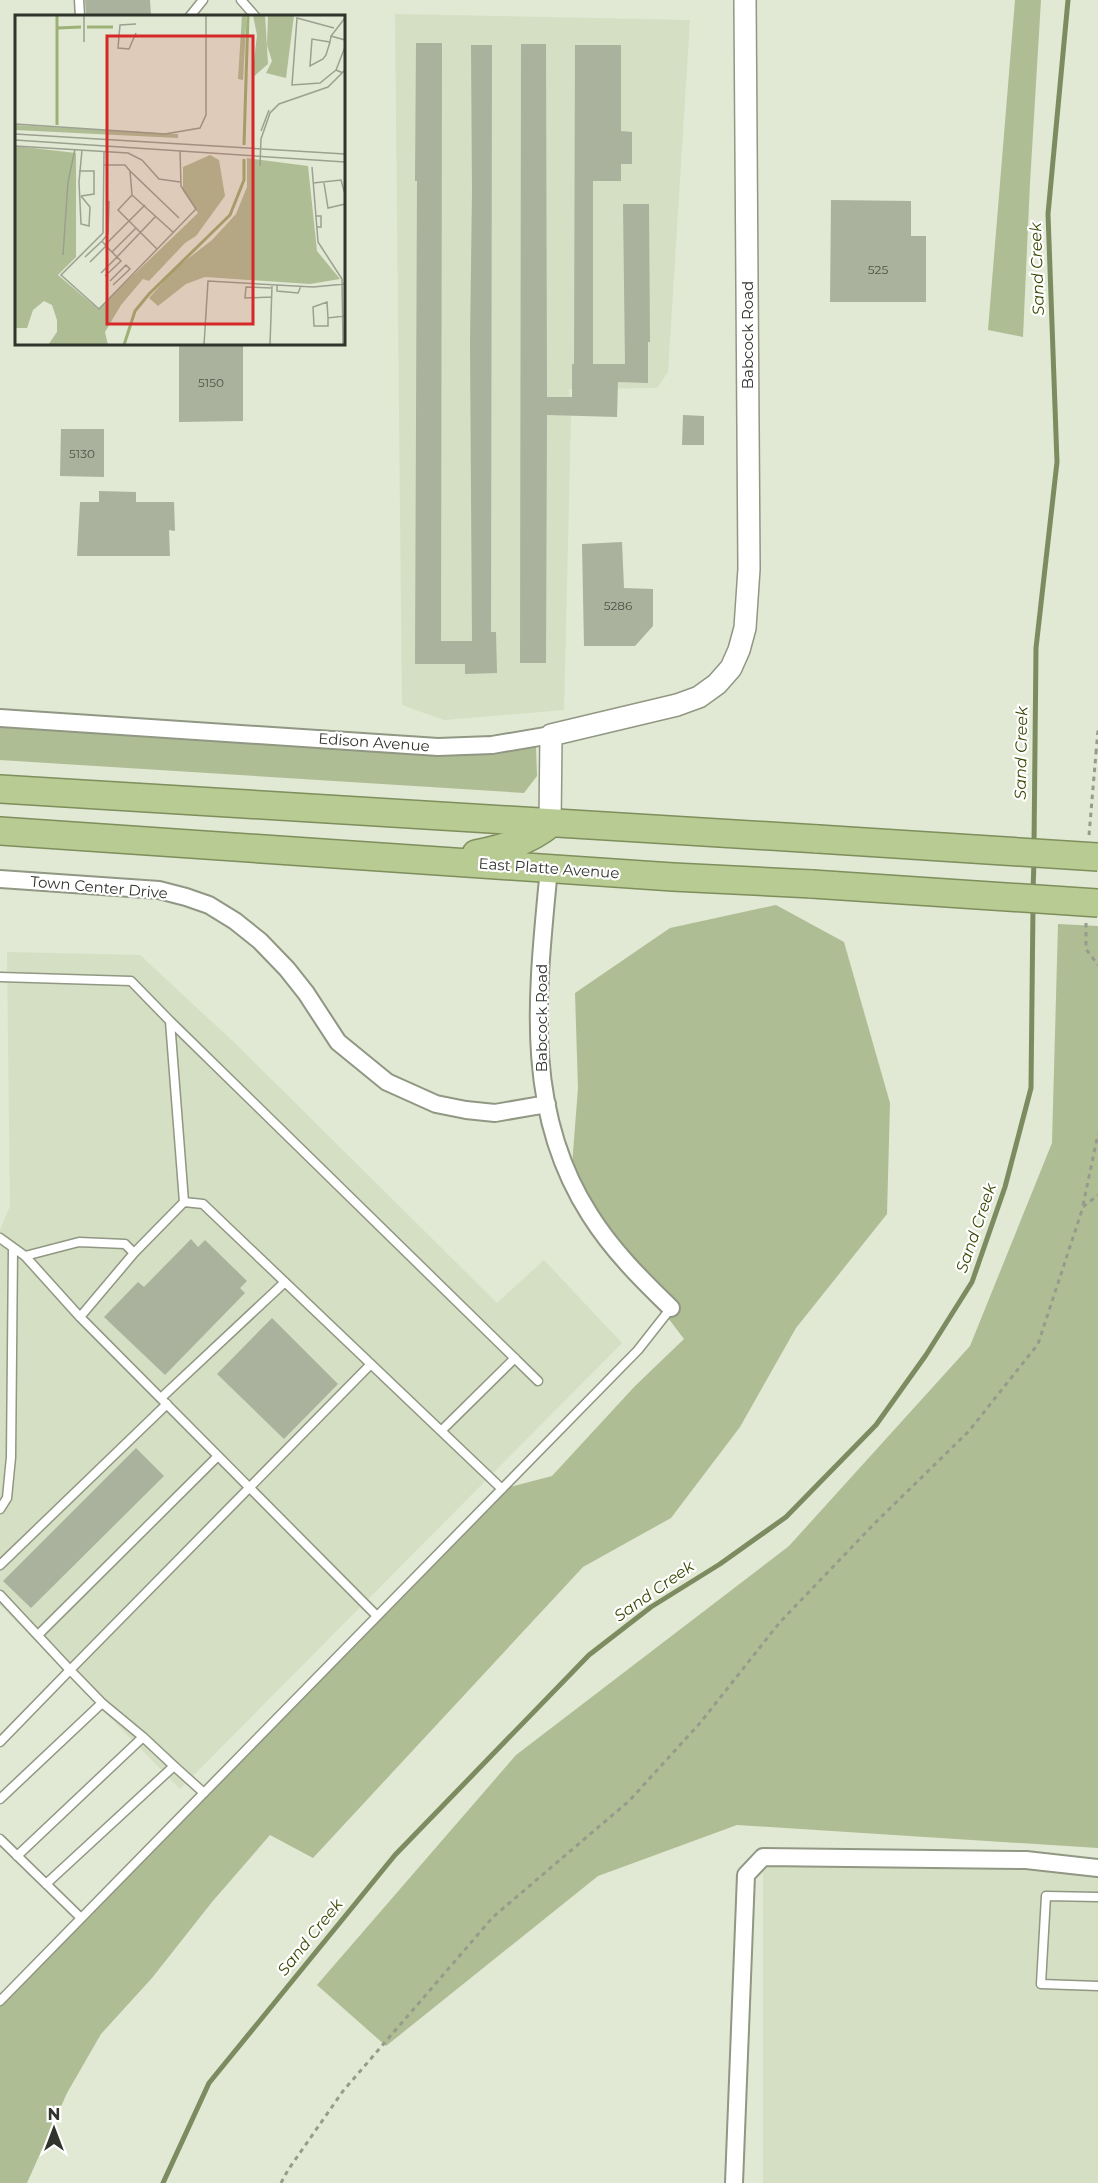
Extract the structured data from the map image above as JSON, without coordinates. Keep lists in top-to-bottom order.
{
  "streets": {
    "highway": ["East Platte Avenue"],
    "street": ["Babcock Road", "Edison Avenue", "Town Center Drive"]
  },
  "crossings": [
    ["Babcock Road", "Edison Avenue"],
    ["Babcock Road", "East Platte Avenue"],
    ["Babcock Road", "Town Center Drive"]
  ],
  "water": ["Sand Creek"],
  "house_numbers": [
    "525",
    "5150",
    "5130",
    "5286"
  ],
  "north": "top"
}
